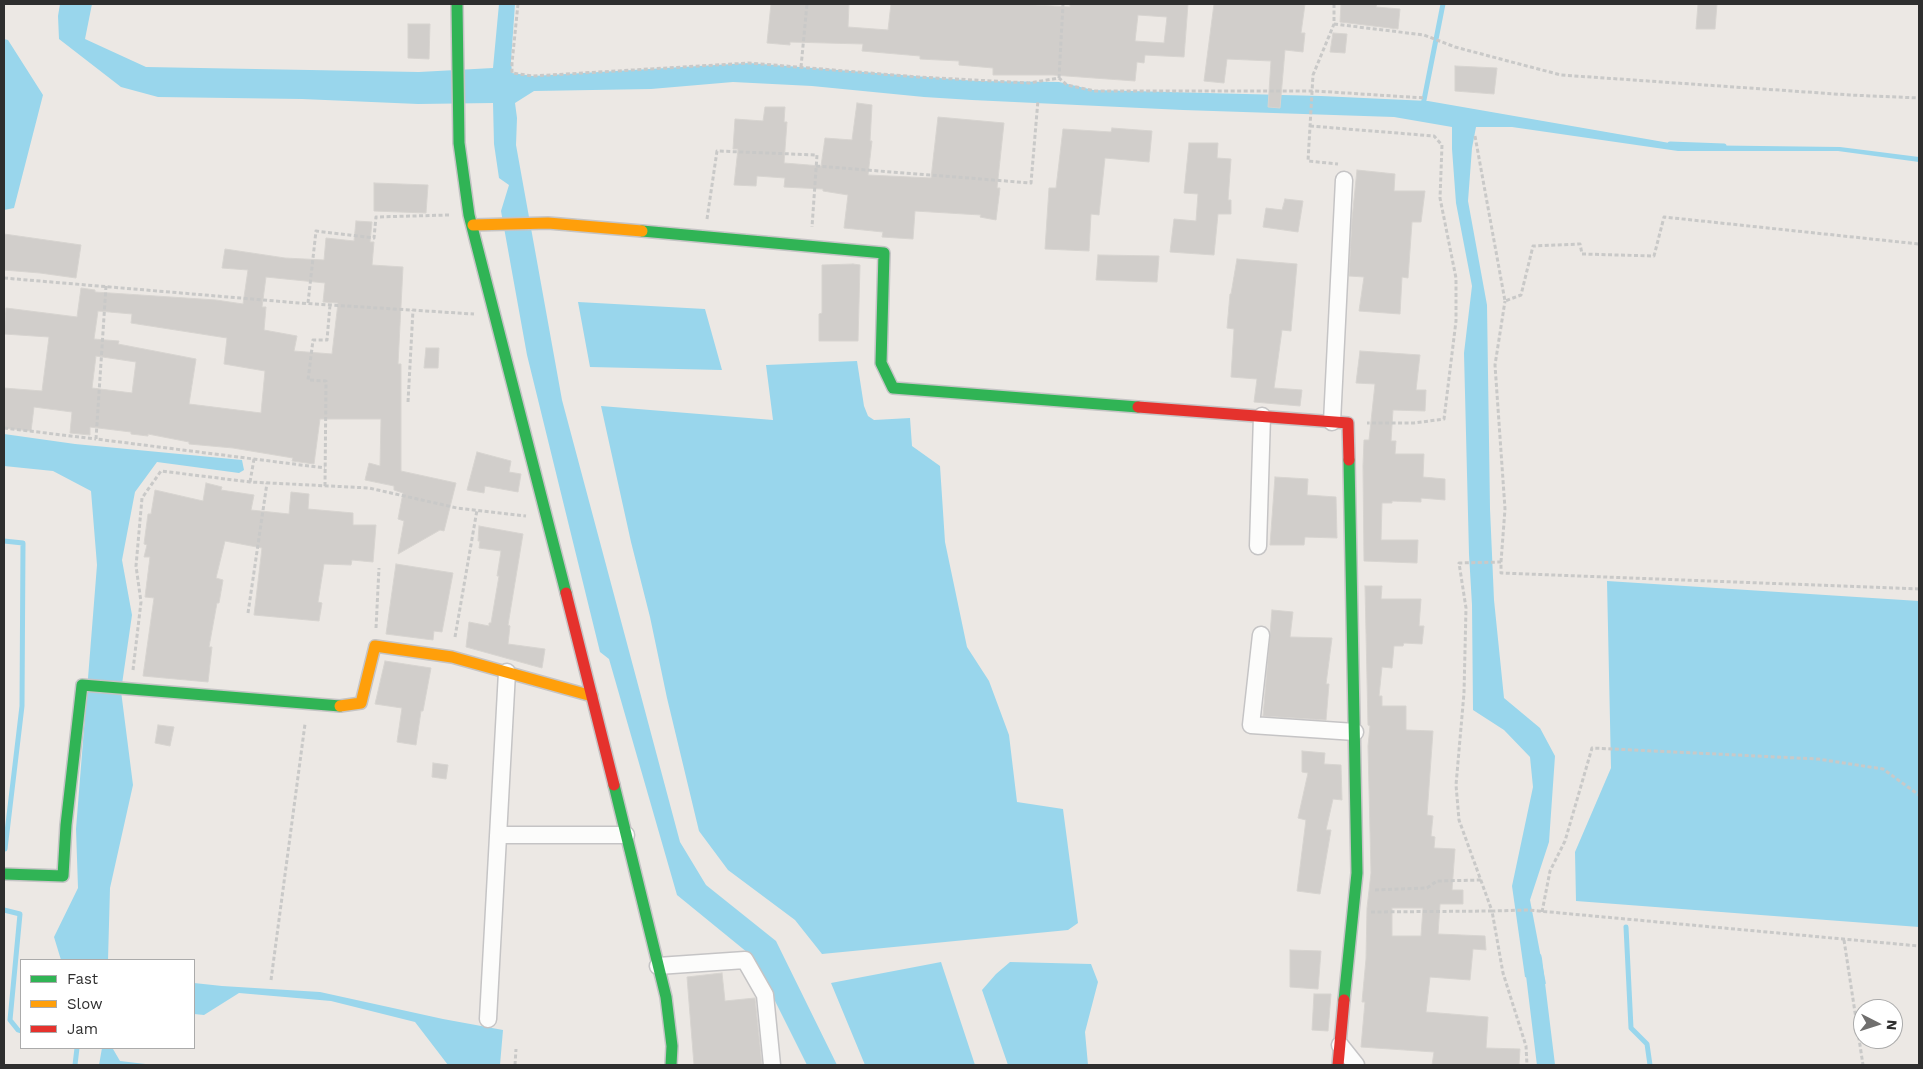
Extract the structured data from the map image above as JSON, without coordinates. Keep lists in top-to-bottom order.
{
  "legend": ["Fast", "Slow", "Jam"],
  "north": "right"
}
